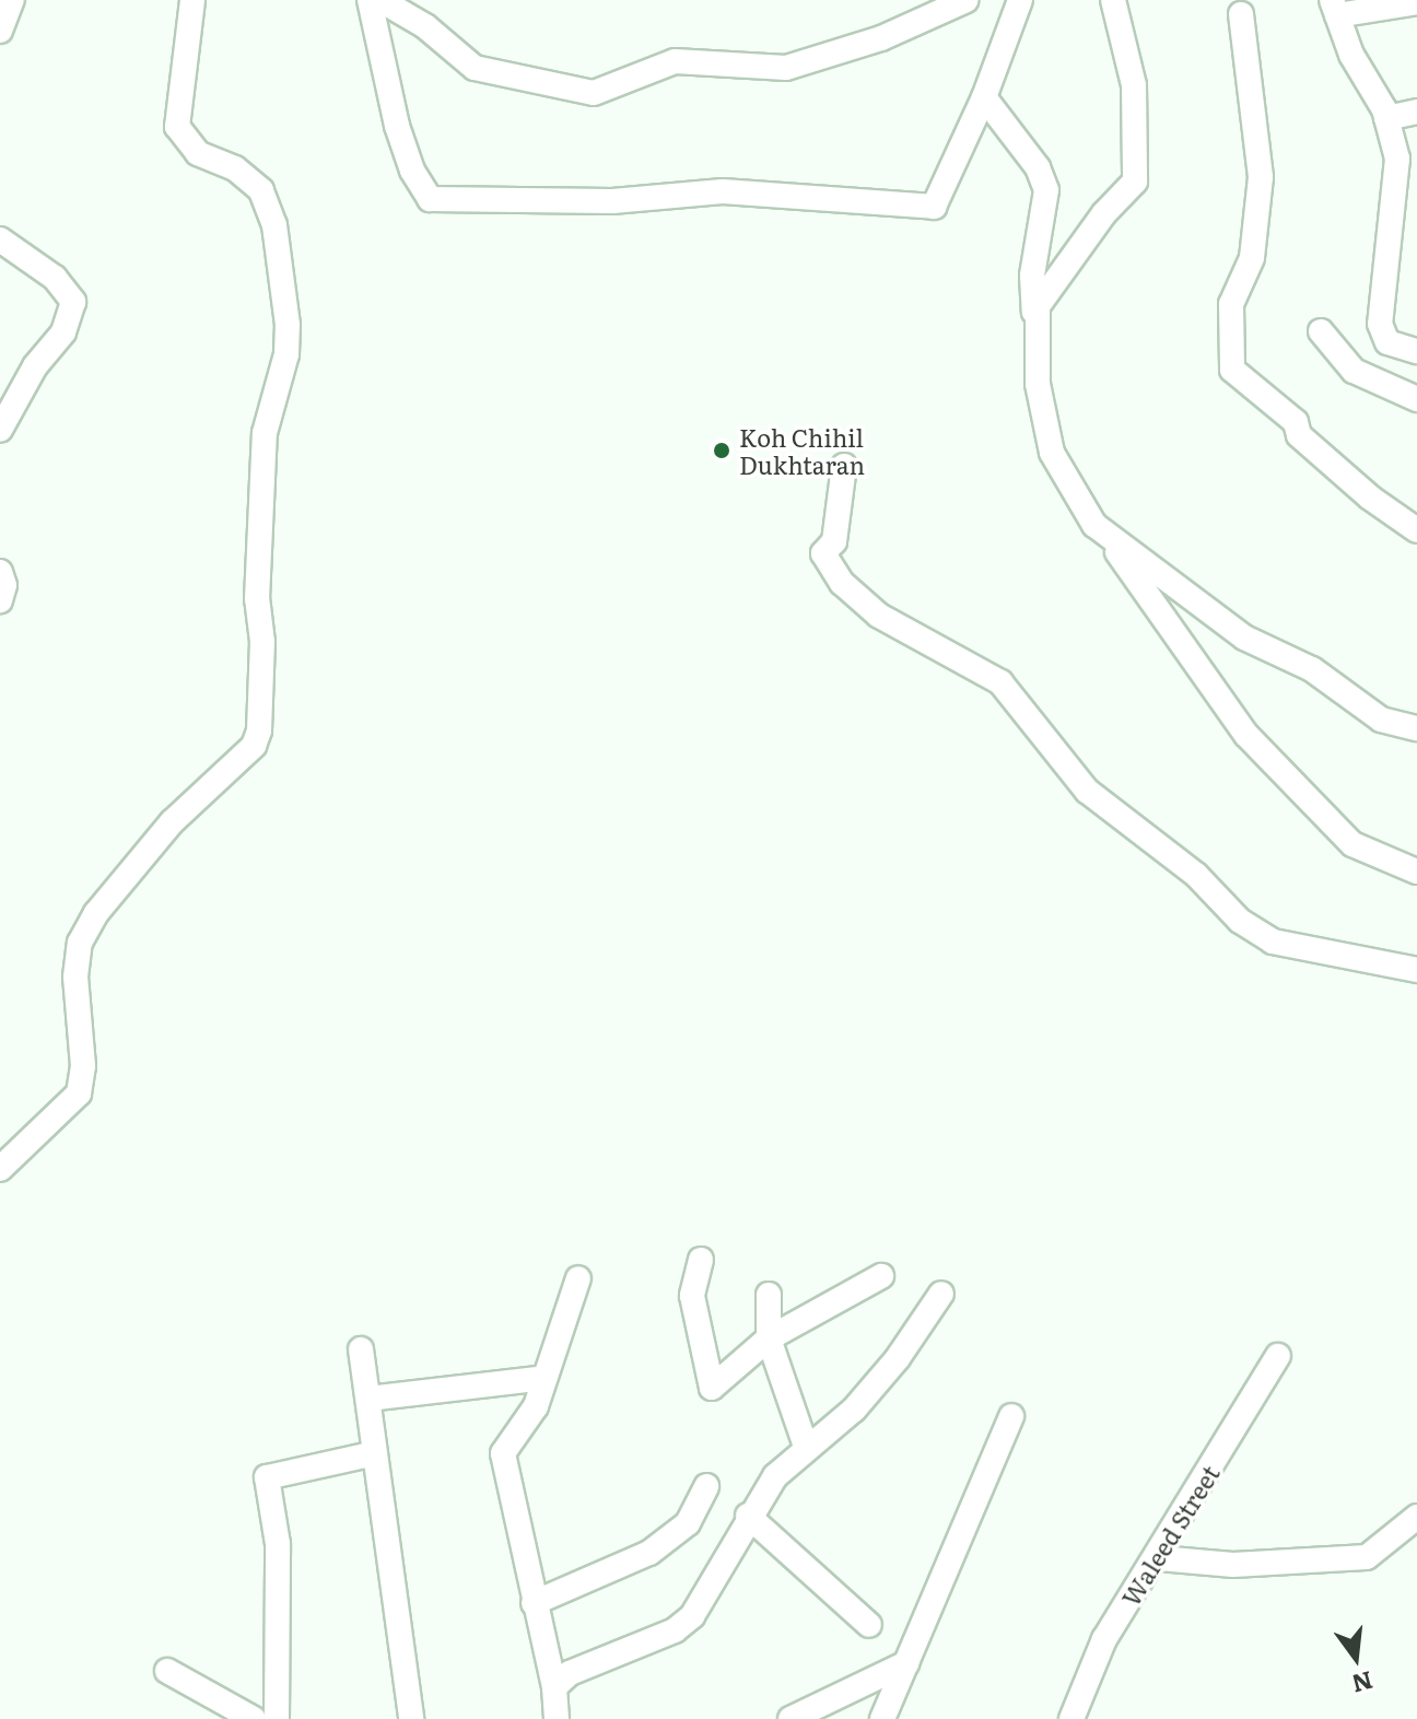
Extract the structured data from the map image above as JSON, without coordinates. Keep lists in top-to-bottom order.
{
  "streets": {
    "street": ["Waleed Street"]
  },
  "places": ["Koh Chihil Dukhtaran"],
  "north": "bottom"
}
